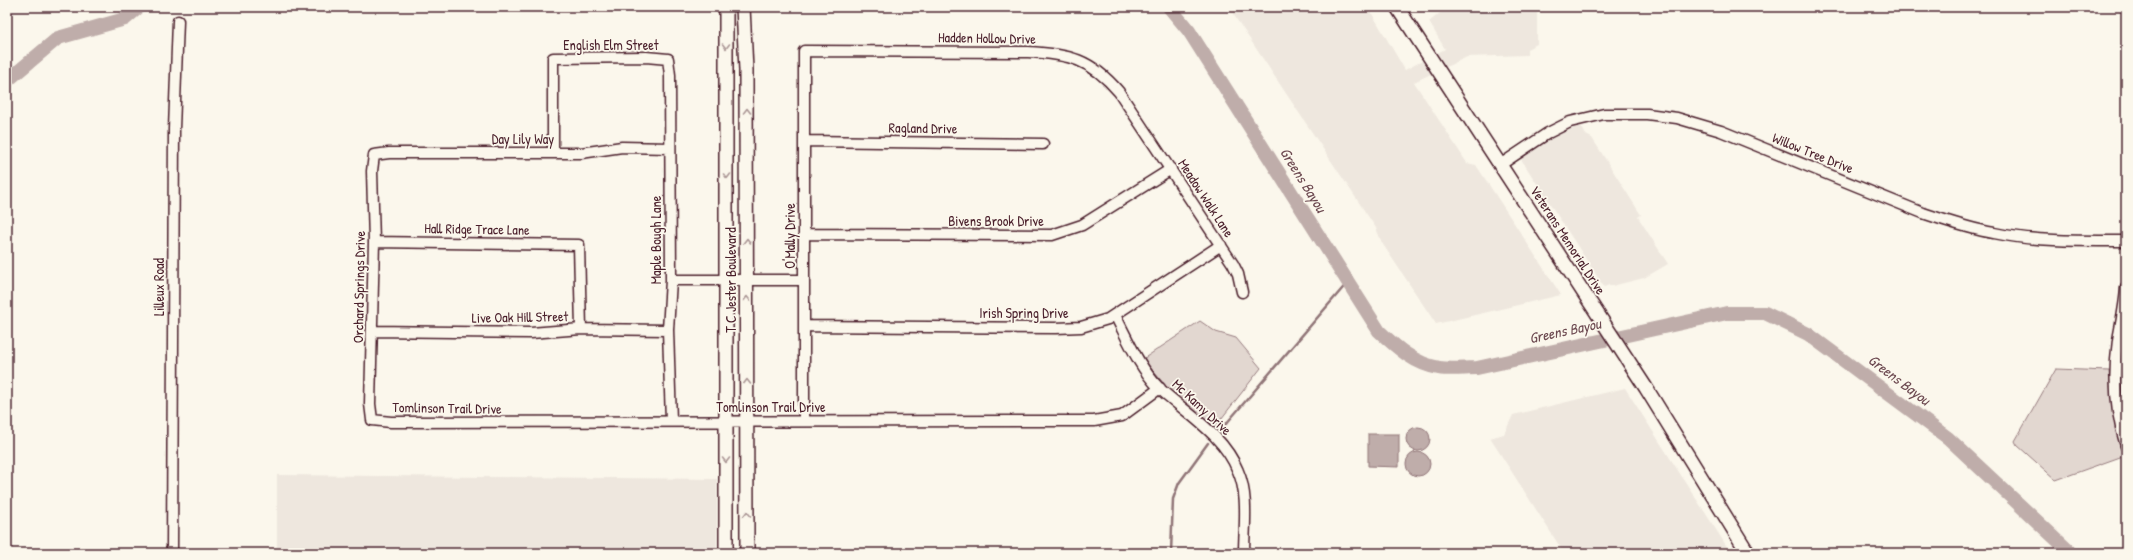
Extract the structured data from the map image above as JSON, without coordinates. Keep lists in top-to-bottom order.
{
  "streets": {
    "main road": ["Veterans Memorial Drive", "T C Jester Boulevard"],
    "street": [
      "Hadden Hollow Drive",
      "English Elm Street",
      "Ragland Drive",
      "Day Lily Way",
      "Willow Tree Drive",
      "Meadow Walk Lane",
      "Bivens Brook Drive",
      "Hall Ridge Trace Lane",
      "O'Mally Drive",
      "Maple Bough Lane",
      "Lilleux Road",
      "Orchard Springs Drive",
      "Irish Spring Drive",
      "Live Oak Hill Street",
      "Tomlinson Trail Drive",
      "Mc Kamy Drive"
    ]
  },
  "crossings": [
    ["Hadden Hollow Drive", "Meadow Walk Lane"],
    ["Hadden Hollow Drive", "O'Mally Drive"],
    ["English Elm Street", "Day Lily Way"],
    ["English Elm Street", "Maple Bough Lane"],
    ["Ragland Drive", "O'Mally Drive"],
    ["Day Lily Way", "Maple Bough Lane"],
    ["Day Lily Way", "Orchard Springs Drive"],
    ["Willow Tree Drive", "Veterans Memorial Drive"],
    ["Meadow Walk Lane", "Bivens Brook Drive"],
    ["Meadow Walk Lane", "Irish Spring Drive"],
    ["Bivens Brook Drive", "O'Mally Drive"],
    ["Hall Ridge Trace Lane", "Orchard Springs Drive"],
    ["Hall Ridge Trace Lane", "Live Oak Hill Street"],
    ["O'Mally Drive", "Irish Spring Drive"],
    ["O'Mally Drive", "Tomlinson Trail Drive"],
    ["Maple Bough Lane", "Live Oak Hill Street"],
    ["Maple Bough Lane", "Tomlinson Trail Drive"],
    ["T C Jester Boulevard", "Tomlinson Trail Drive"],
    ["Orchard Springs Drive", "Live Oak Hill Street"],
    ["Orchard Springs Drive", "Tomlinson Trail Drive"],
    ["Irish Spring Drive", "Mc Kamy Drive"],
    ["Tomlinson Trail Drive", "Mc Kamy Drive"]
  ],
  "water": ["Greens Bayou"]
}
